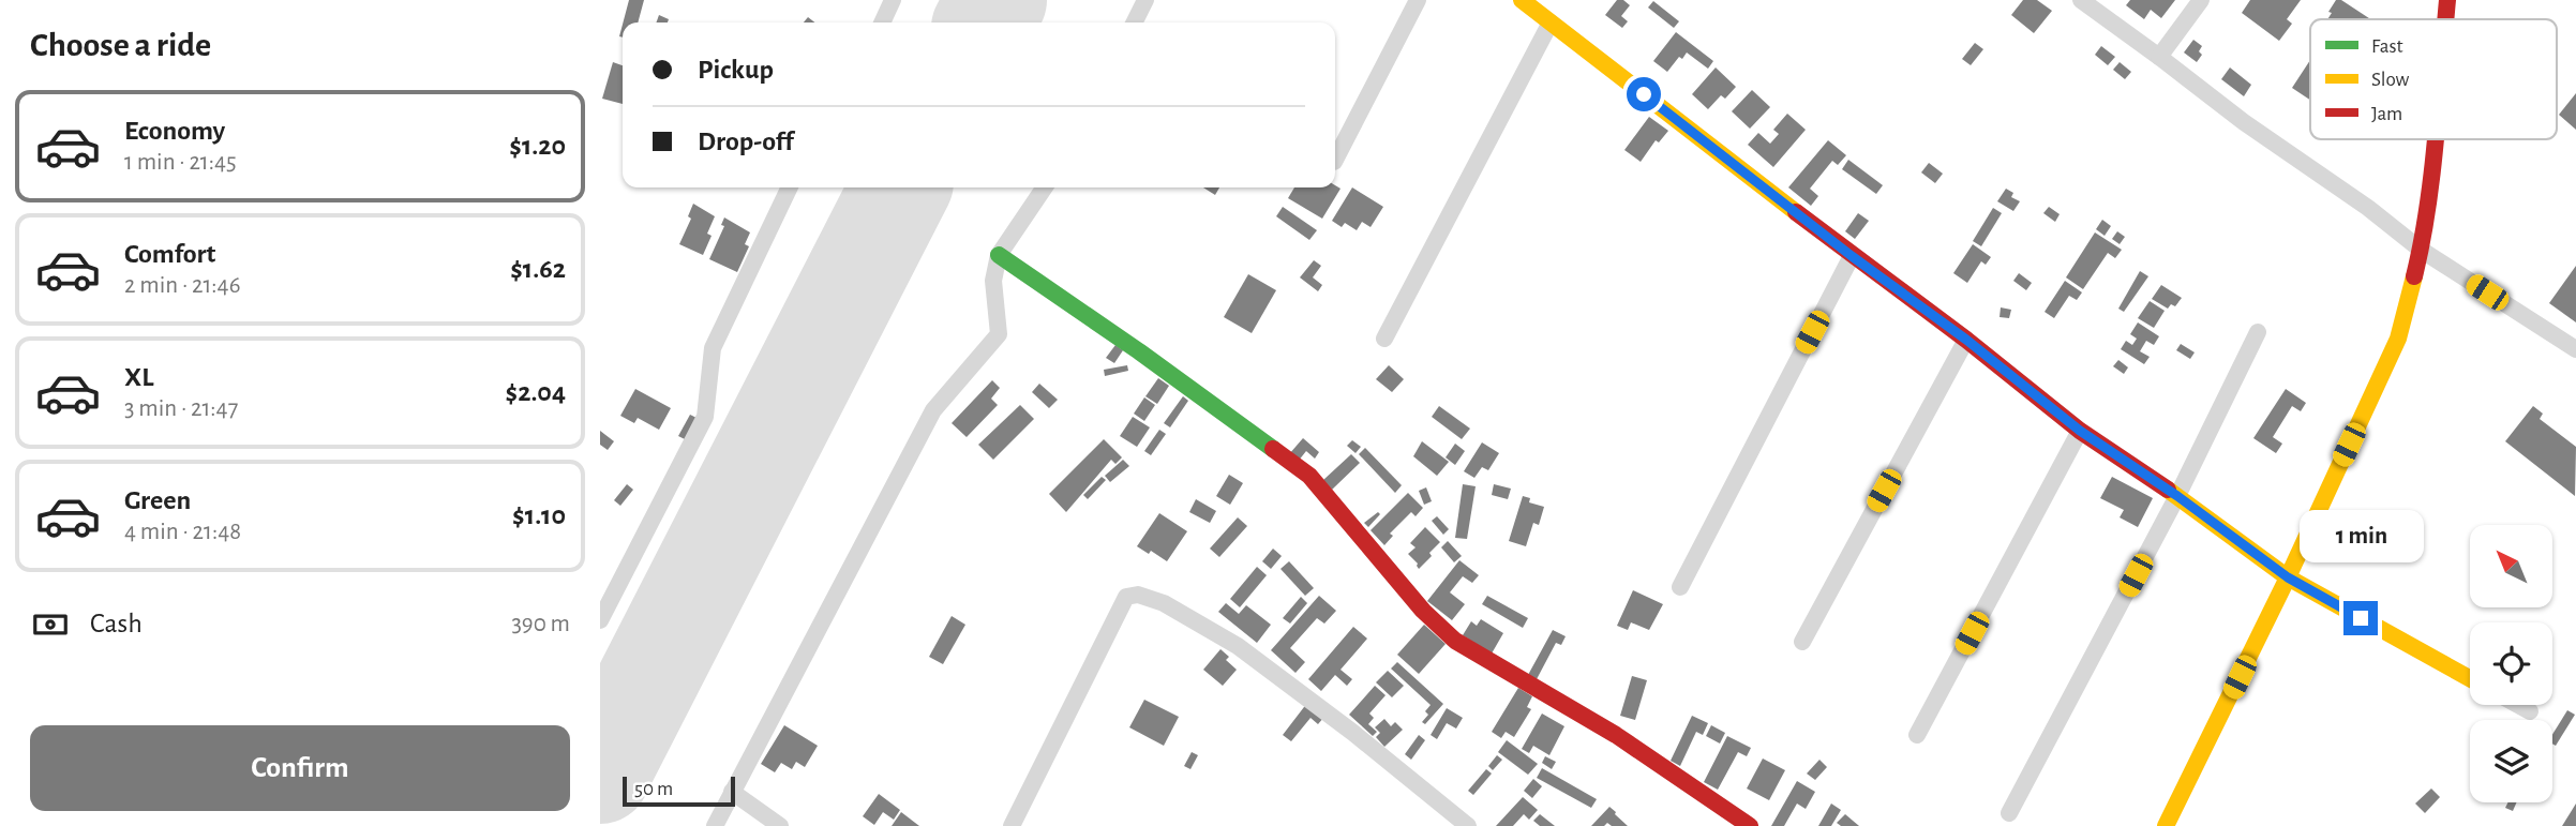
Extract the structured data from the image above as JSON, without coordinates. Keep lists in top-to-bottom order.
{
  "legend": ["Fast", "Slow", "Jam"],
  "scale_bar": "50 m",
  "north": "top left",
  "page": {
    "heading": "Choose a ride",
    "banner": ["Pickup", "Drop-off"],
    "list": [
      {
        "name": "Economy",
        "note": "1 min · 21:45",
        "value": "$1.20"
      },
      {
        "name": "Comfort",
        "note": "2 min · 21:46",
        "value": "$1.62"
      },
      {
        "name": "XL",
        "note": "3 min · 21:47",
        "value": "$2.04"
      },
      {
        "name": "Green",
        "note": "4 min · 21:48",
        "value": "$1.10"
      }
    ],
    "bubble": "1 min",
    "pay": ["Cash", "390 m"],
    "buttons": "Confirm",
    "scale": "50 m"
  }
}
